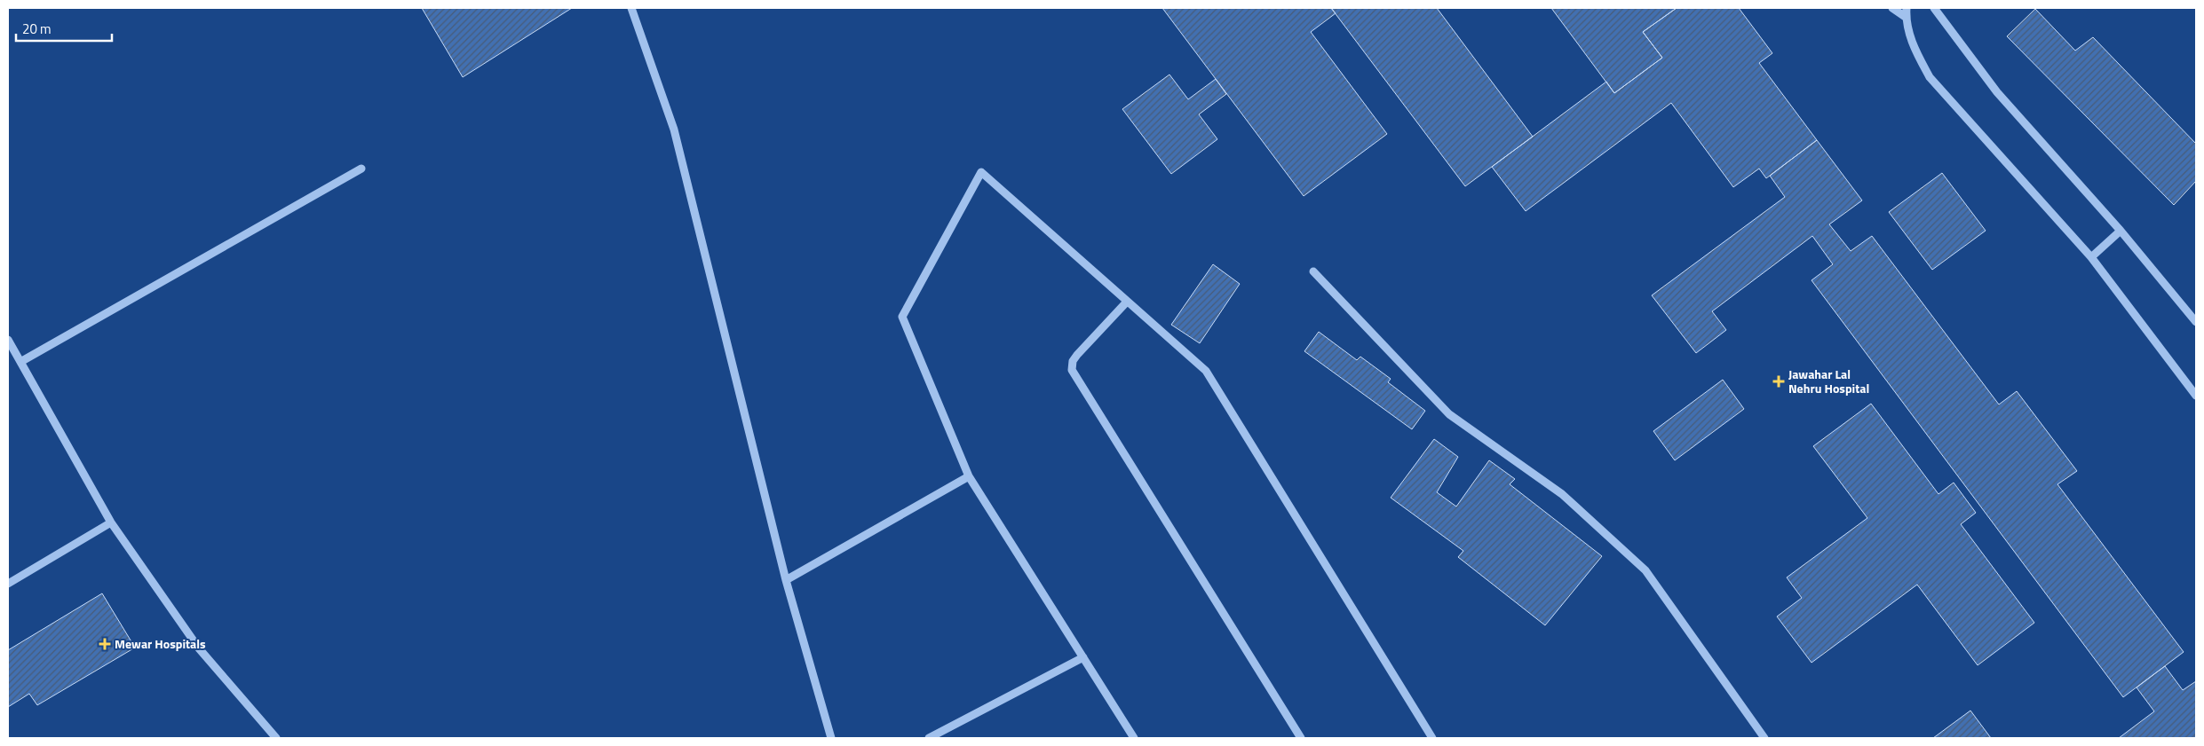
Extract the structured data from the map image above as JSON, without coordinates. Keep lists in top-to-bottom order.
{
  "places": {
    "health": ["Jawahar Lal Nehru Hospital", "Mewar Hospitals"]
  },
  "scale_bar": "20 m"
}
